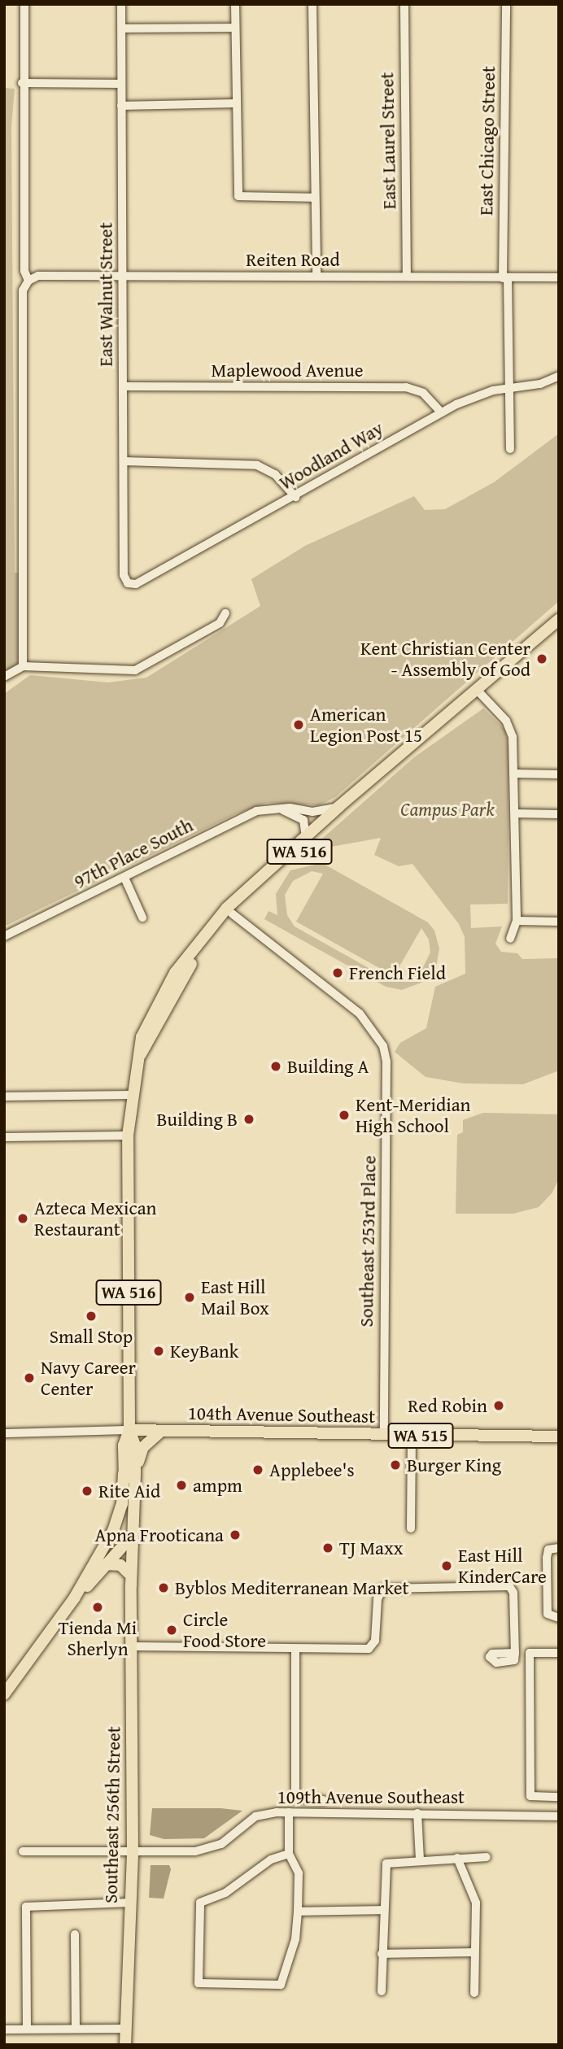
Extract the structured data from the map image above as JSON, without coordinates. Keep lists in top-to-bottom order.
{
  "streets": {
    "main road": [
      "WA 516",
      "104th Avenue Southeast",
      "WA 515",
      "Southeast 256th Street"
    ],
    "street": [
      "East Laurel Street",
      "East Chicago Street",
      "Reiten Road",
      "East Walnut Street",
      "Maplewood Avenue",
      "Woodland Way",
      "97th Place South",
      "Southeast 253rd Place",
      "109th Avenue Southeast"
    ]
  },
  "crossings": [
    ["East Laurel Street", "Reiten Road"],
    ["East Chicago Street", "Reiten Road"],
    ["East Chicago Street", "Woodland Way"],
    ["Reiten Road", "East Walnut Street"],
    ["East Walnut Street", "Maplewood Avenue"],
    ["East Walnut Street", "Woodland Way"],
    ["Maplewood Avenue", "Woodland Way"],
    ["WA 516", "97th Place South"],
    ["WA 516", "Southeast 253rd Place"],
    ["WA 516", "Southeast 256th Street"],
    ["Southeast 253rd Place", "104th Avenue Southeast"],
    ["Southeast 253rd Place", "Southeast 256th Street"],
    ["104th Avenue Southeast", "Southeast 256th Street"],
    ["109th Avenue Southeast", "Southeast 256th Street"]
  ],
  "parks": ["Campus Park"],
  "places": [
    "Kent Christian Center - Assembly of God",
    "American Legion Post 15",
    "French Field",
    "Building A",
    "Kent-Meridian High School",
    "Building B",
    "Azteca Mexican Restaurant",
    "East Hill Mail Box",
    "Small Stop",
    "KeyBank",
    "Navy Career Center",
    "Red Robin",
    "Burger King",
    "Applebee's",
    "ampm",
    "Rite Aid",
    "Apna Frooticana",
    "TJ Maxx",
    "East Hill KinderCare",
    "Byblos Mediterranean Market",
    "Tienda Mi Sherlyn",
    "Circle Food Store"
  ]
}
